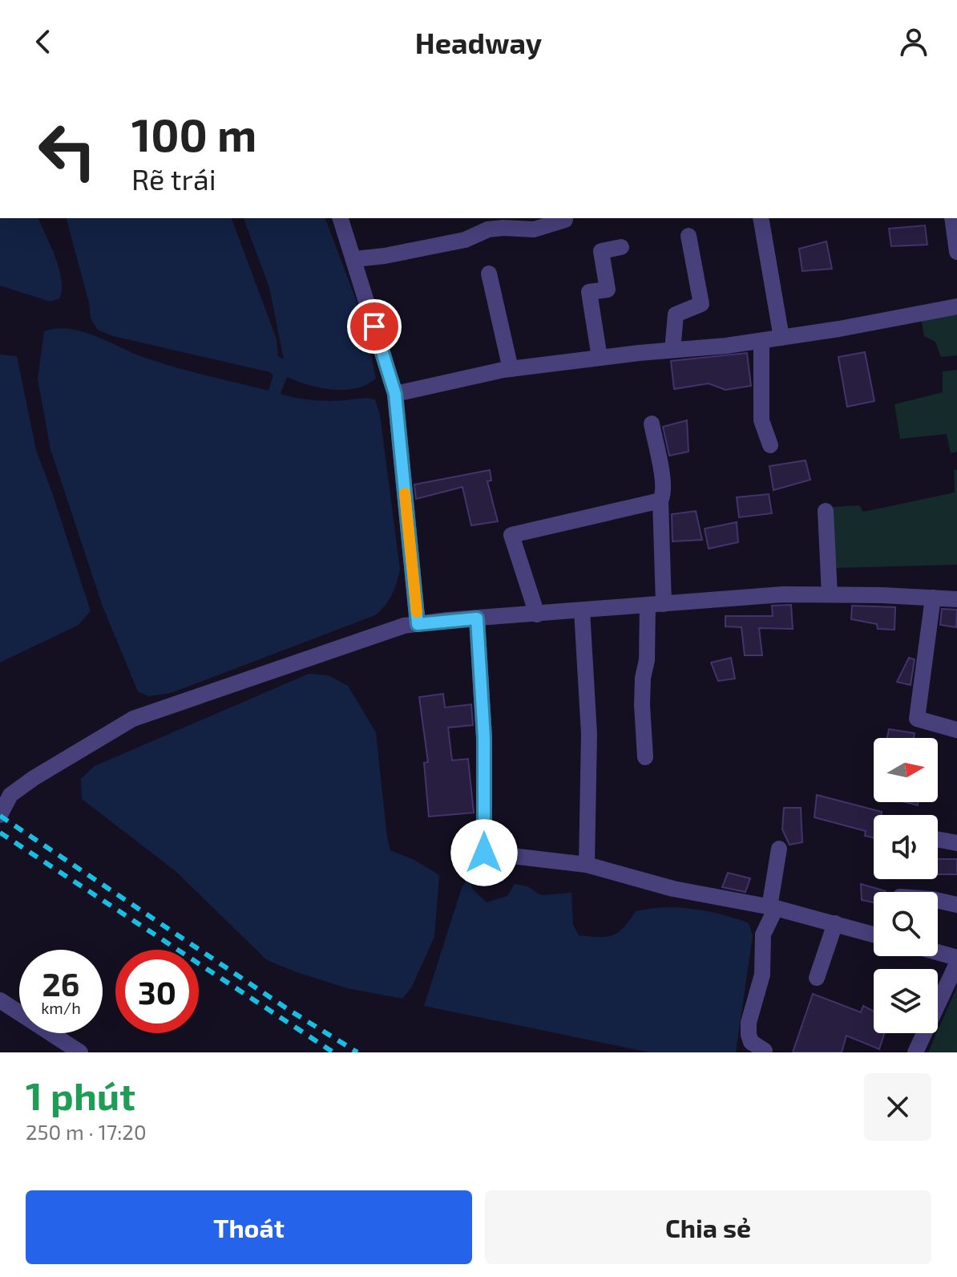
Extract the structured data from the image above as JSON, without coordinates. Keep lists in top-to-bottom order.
{
  "north": "right",
  "page": {
    "header": "Headway",
    "turn": ["100 m", "Rẽ trái"],
    "speed": "26 km/h",
    "limit": "30",
    "heading": ["1 phút", "250 m · 17:20"],
    "buttons": ["Thoát", "Chia sẻ"]
  }
}
